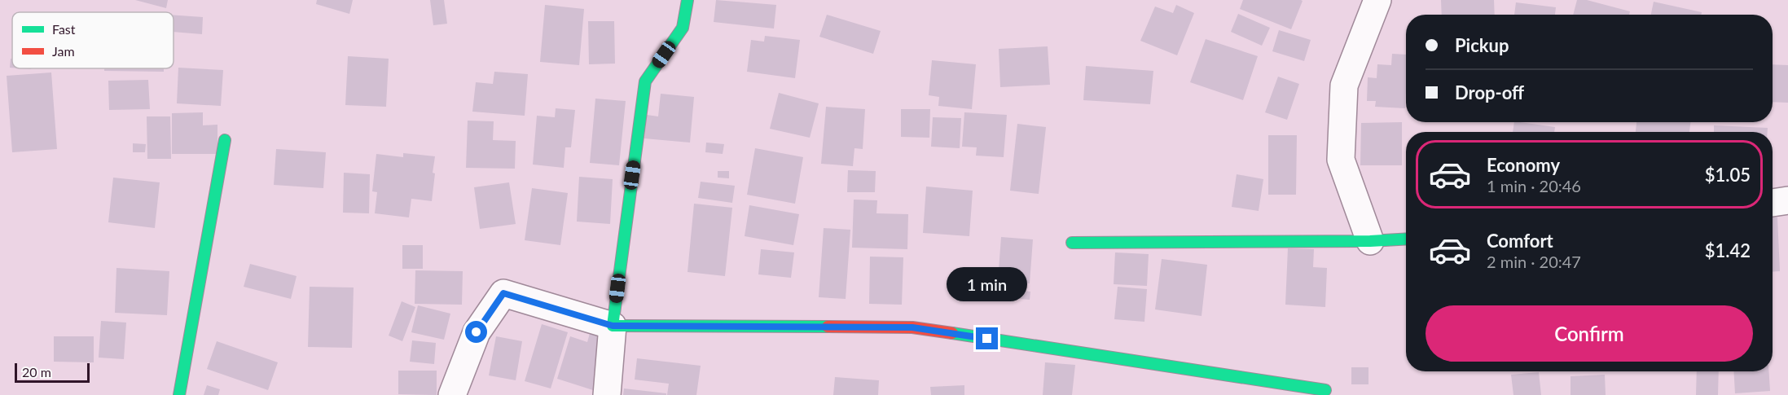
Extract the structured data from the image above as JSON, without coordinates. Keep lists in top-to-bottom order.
{
  "legend": ["Fast", "Jam"],
  "scale_bar": "20 m",
  "page": {
    "banner": ["Pickup", "Drop-off"],
    "list": [
      {
        "name": "Economy",
        "note": "1 min · 20:46",
        "value": "$1.05"
      },
      {
        "name": "Comfort",
        "note": "2 min · 20:47",
        "value": "$1.42"
      }
    ],
    "bubble": "1 min",
    "buttons": "Confirm",
    "scale": "20 m"
  }
}
